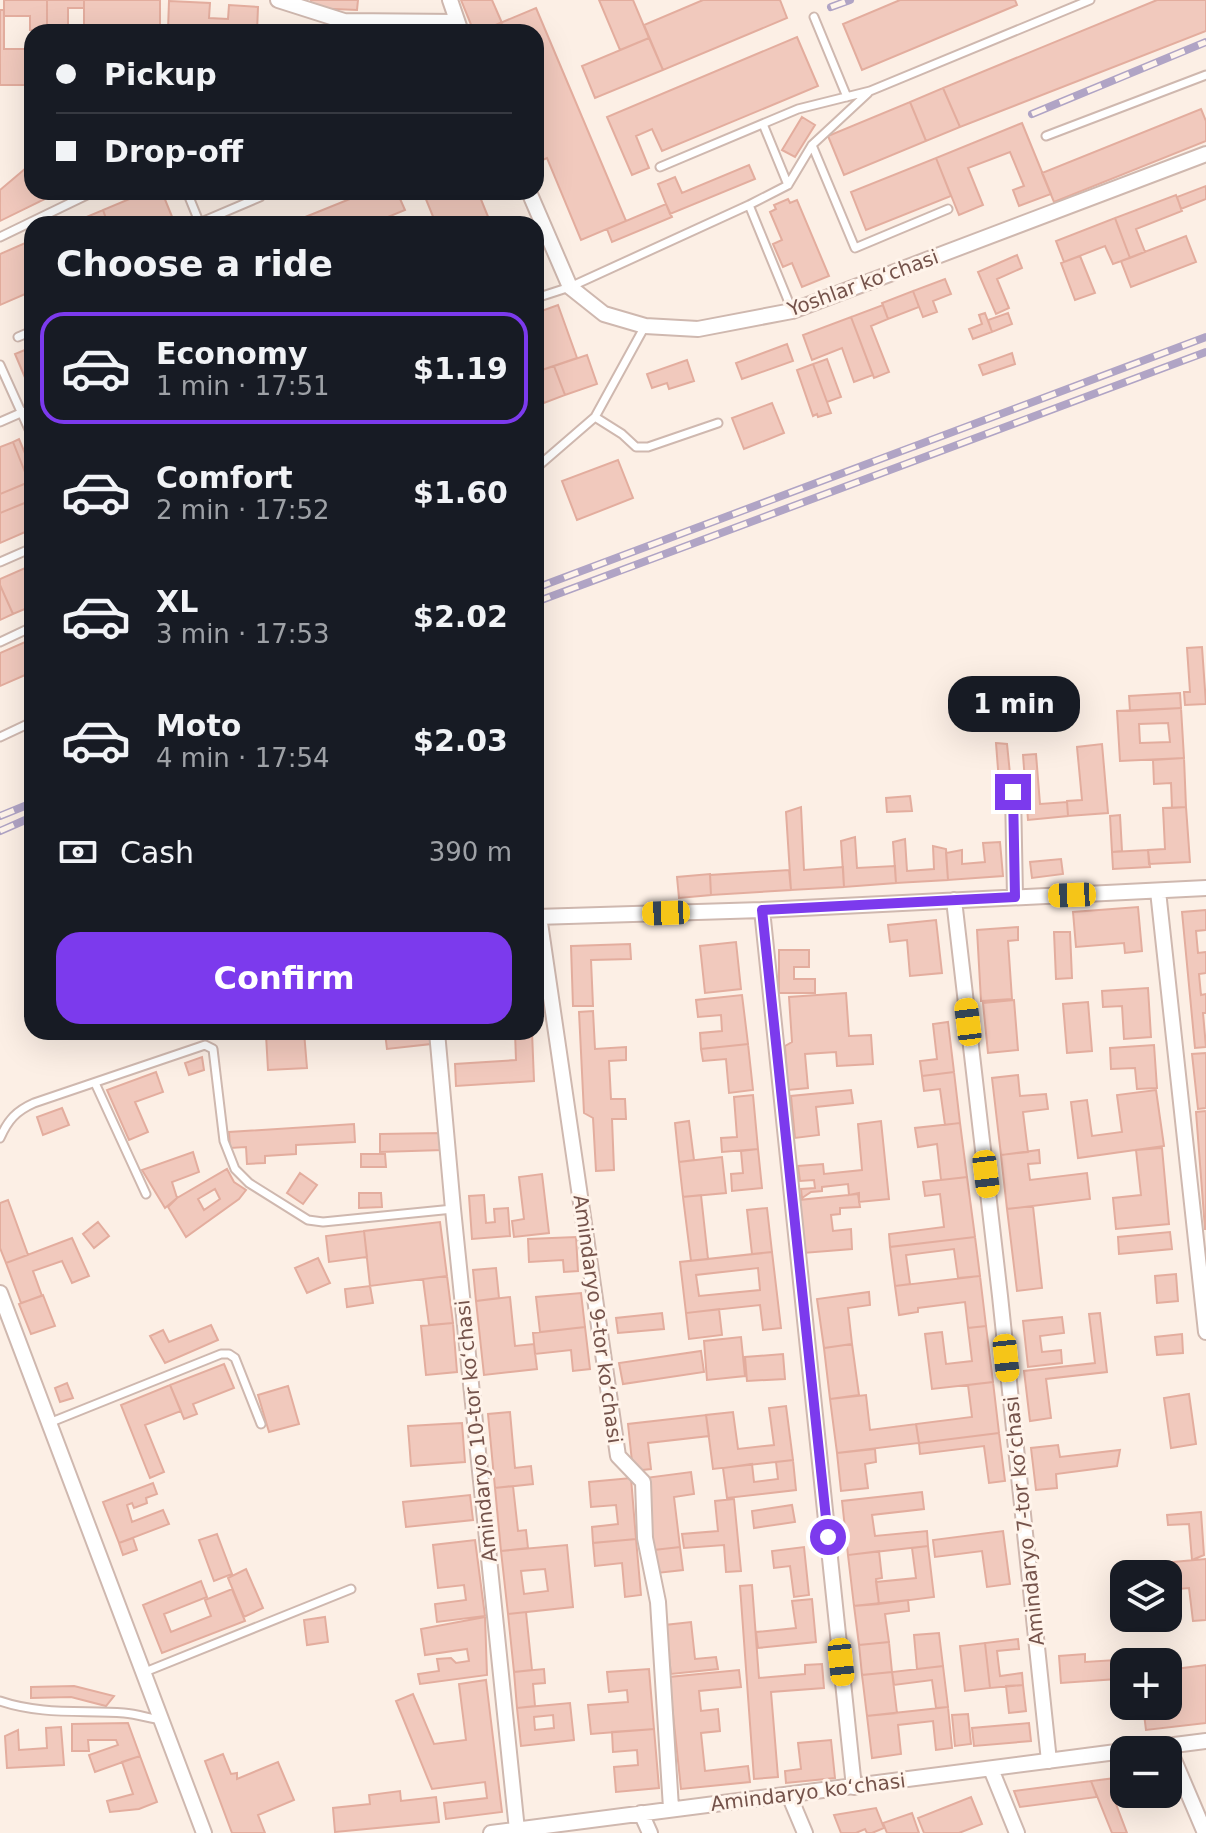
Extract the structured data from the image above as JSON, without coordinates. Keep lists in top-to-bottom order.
{
  "streets": {
    "street": [
      "Yoshlar koʻchasi",
      "Amindaryo 9-tor koʻchasi",
      "Amindaryo 10-tor koʻchasi",
      "Amindaryo 7-tor koʻchasi",
      "Amindaryo koʻchasi"
    ]
  },
  "crossings": [
    ["Amindaryo 9-tor koʻchasi", "Amindaryo koʻchasi"],
    ["Amindaryo 10-tor koʻchasi", "Amindaryo koʻchasi"],
    ["Amindaryo 7-tor koʻchasi", "Amindaryo koʻchasi"]
  ],
  "page": {
    "banner": ["Pickup", "Drop-off"],
    "heading": "Choose a ride",
    "list": [
      {
        "name": "Economy",
        "note": "1 min · 17:51",
        "value": "$1.19"
      },
      {
        "name": "Comfort",
        "note": "2 min · 17:52",
        "value": "$1.60"
      },
      {
        "name": "XL",
        "note": "3 min · 17:53",
        "value": "$2.02"
      },
      {
        "name": "Moto",
        "note": "4 min · 17:54",
        "value": "$2.03"
      }
    ],
    "bubble": "1 min",
    "pay": ["Cash", "390 m"],
    "buttons": "Confirm",
    "map_buttons": ["+", "−"]
  }
}
